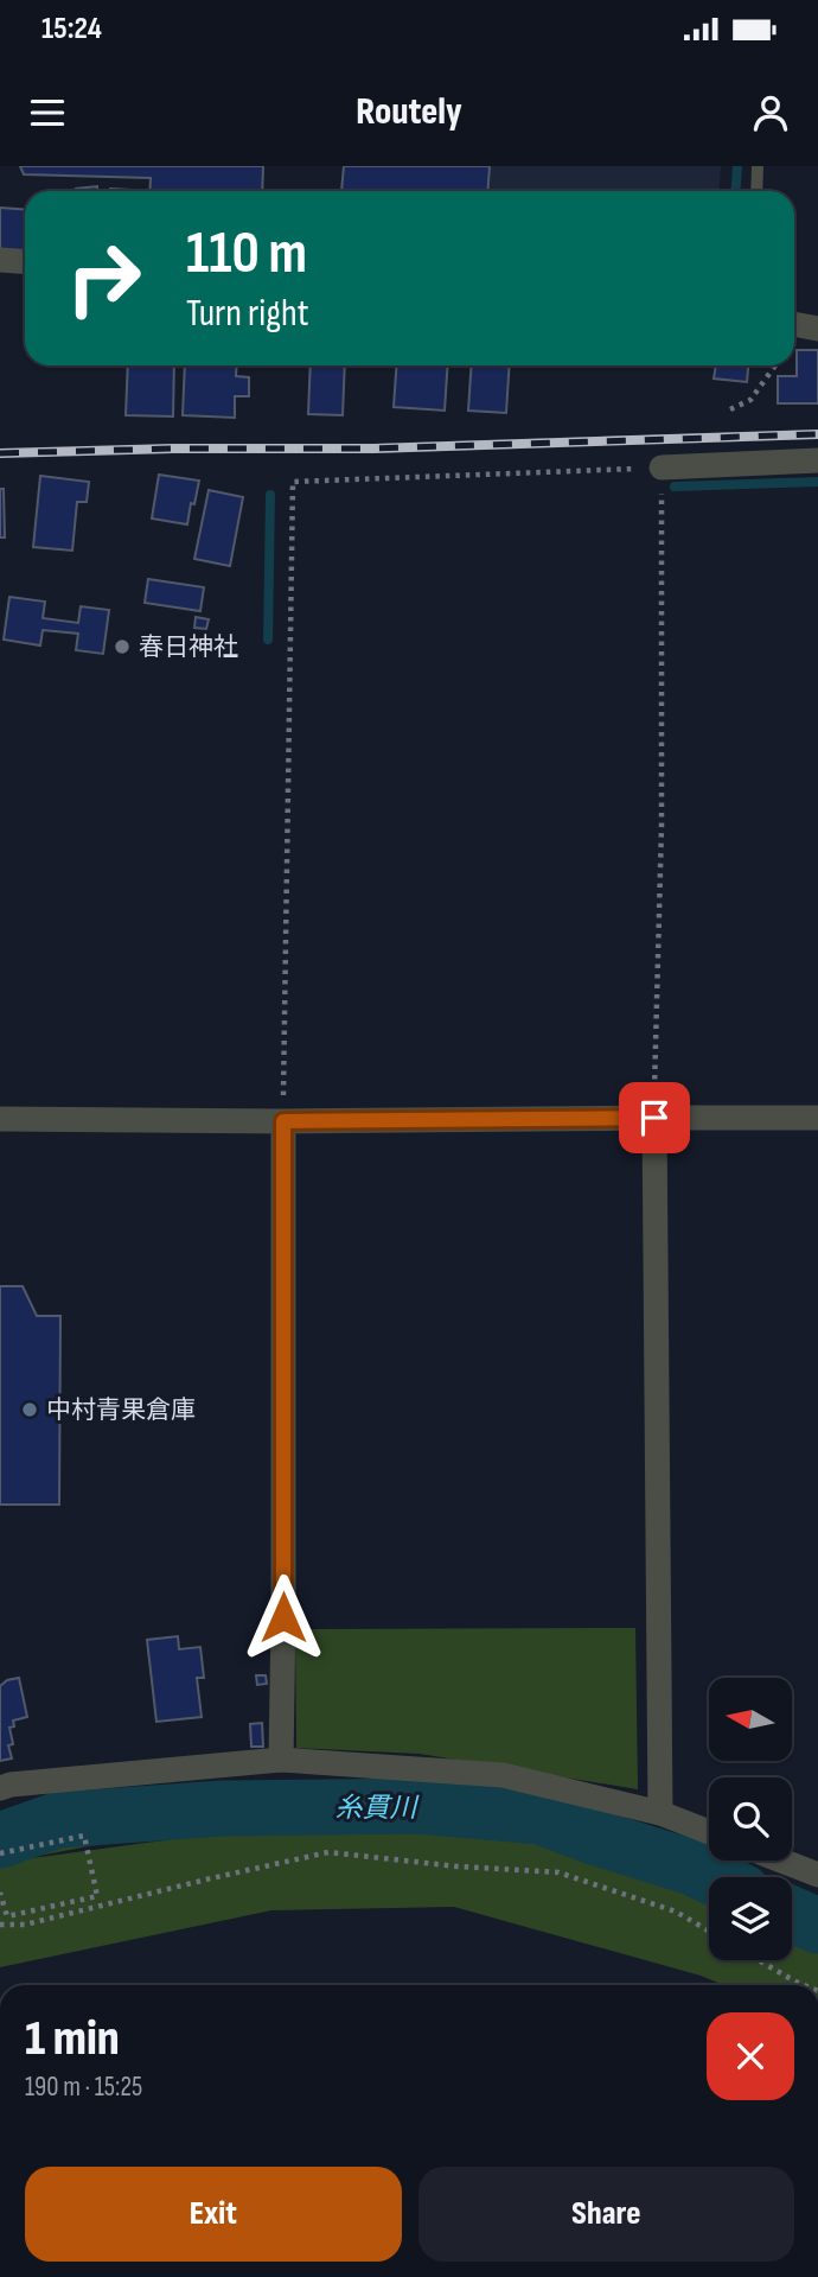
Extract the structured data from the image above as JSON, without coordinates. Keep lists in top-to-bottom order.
{
  "water": ["糸貫川"],
  "places": ["春日神社", "中村青果倉庫"],
  "north": "left",
  "page": {
    "status": "15:24",
    "header": "Routely",
    "turn": ["110 m", "Turn right"],
    "heading": ["1 min", "190 m · 15:25"],
    "buttons": ["Exit", "Share"]
  }
}
